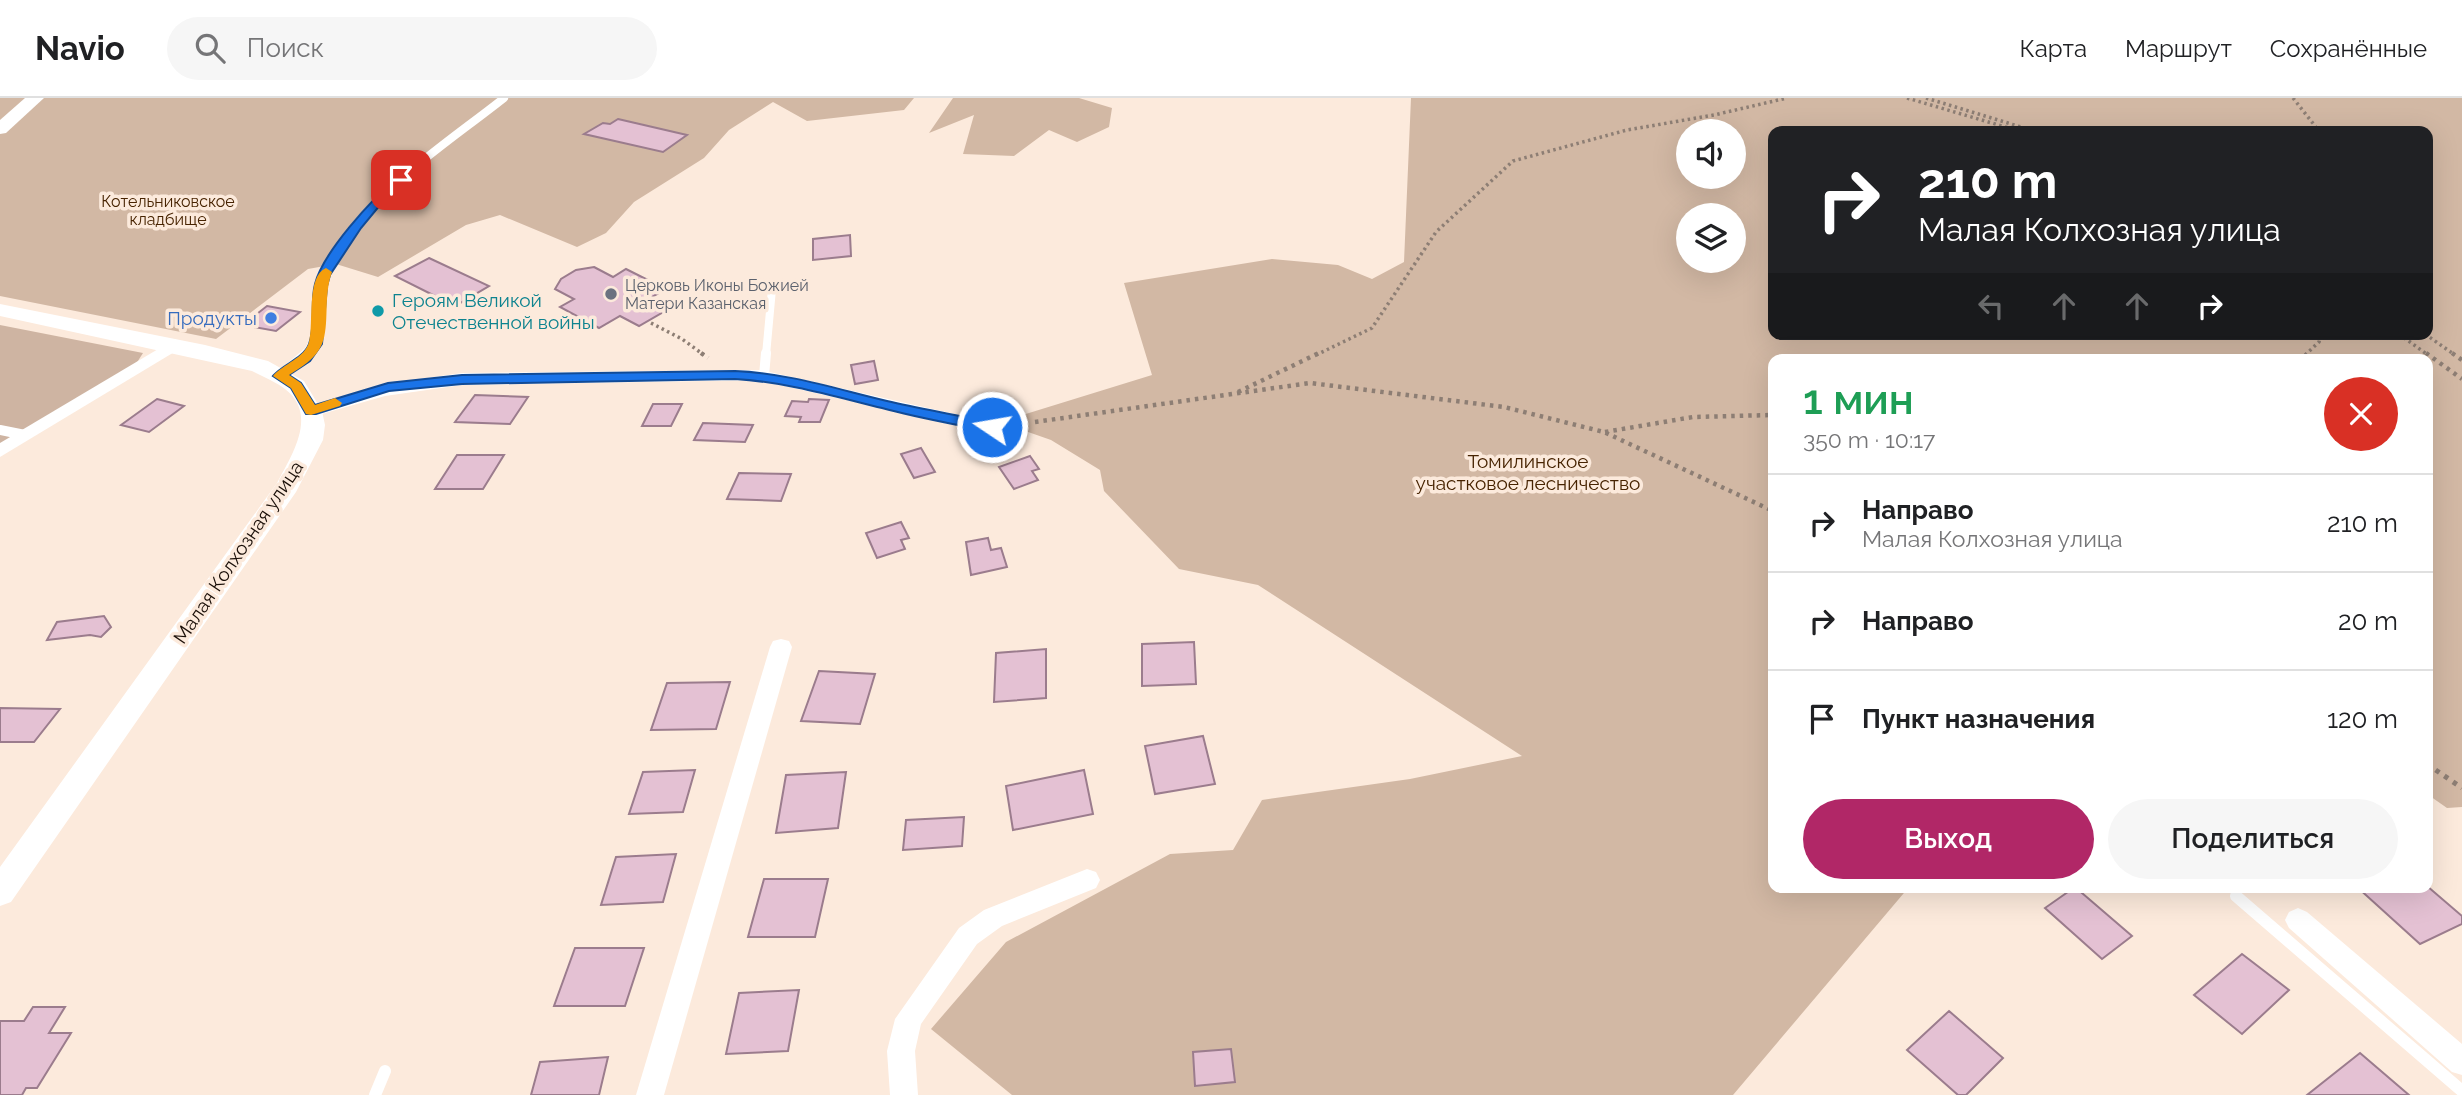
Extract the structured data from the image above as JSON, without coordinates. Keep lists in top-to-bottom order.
{
  "streets": {
    "street": ["Малая Колхозная улица"]
  },
  "parks": ["Котельниковское кладбище", "Томилинское участковое лесничество"],
  "places": ["Церковь Иконы Божией Матери Казанская", "Героям Великой Отечественной войны", "Продукты"],
  "page": {
    "header": "Navio",
    "search": "Поиск",
    "nav": ["Карта", "Маршрут", "Сохранённые"],
    "turn": ["210 m", "Малая Колхозная улица"],
    "heading": ["1 мин", "350 m · 10:17"],
    "list": [
      {
        "name": "Направо",
        "note": "Малая Колхозная улица",
        "value": "210 m"
      },
      {
        "name": "Направо",
        "value": "20 m"
      },
      {
        "name": "Пункт назначения",
        "value": "120 m"
      }
    ],
    "buttons": ["Выход", "Поделиться"]
  }
}
